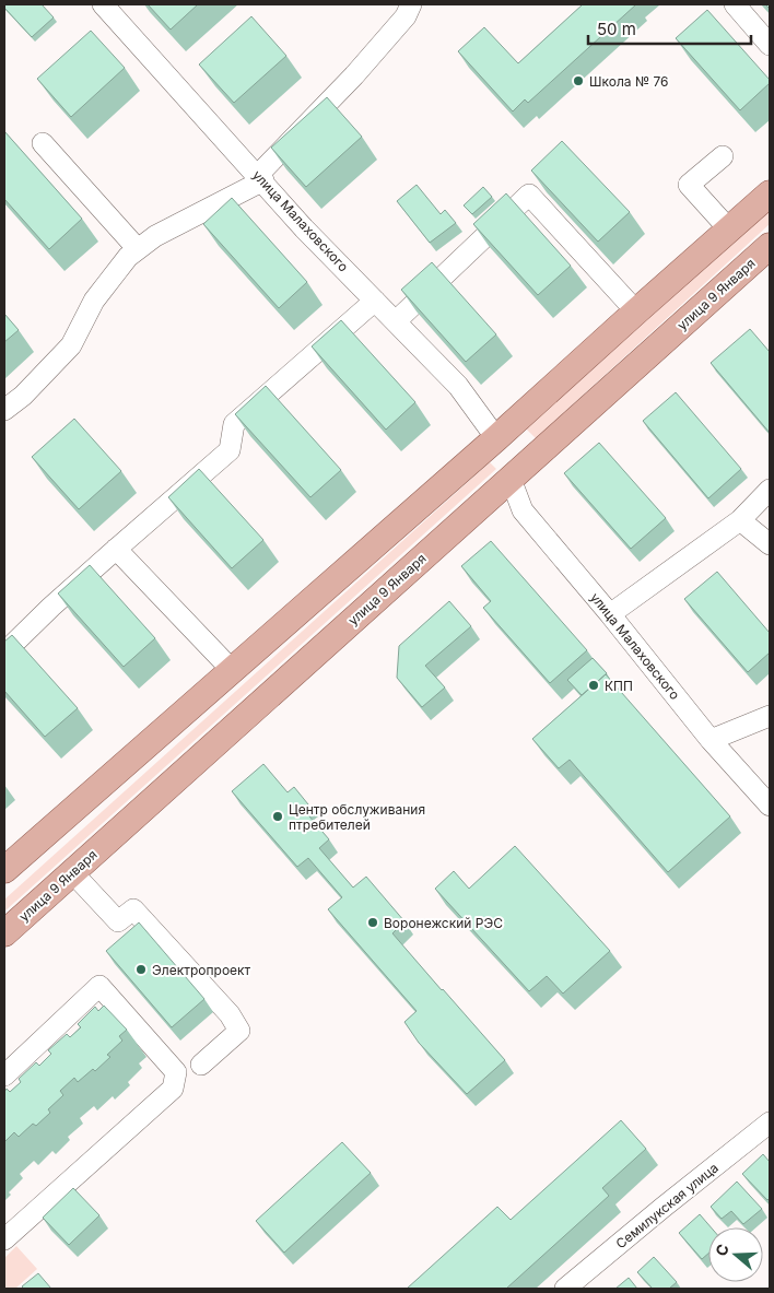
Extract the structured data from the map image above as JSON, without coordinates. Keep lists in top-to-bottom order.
{
  "streets": {
    "main road": ["улица 9 Января"],
    "street": ["улица Малаховского", "Семилукская улица"]
  },
  "crossings": [
    ["улица Малаховского", "улица 9 Января"]
  ],
  "places": [
    "Школа № 76",
    "КПП",
    "Центр обслуживания птребителей",
    "Воронежский РЭС",
    "Электропроект"
  ],
  "scale_bar": "50 m",
  "north": "left"
}
